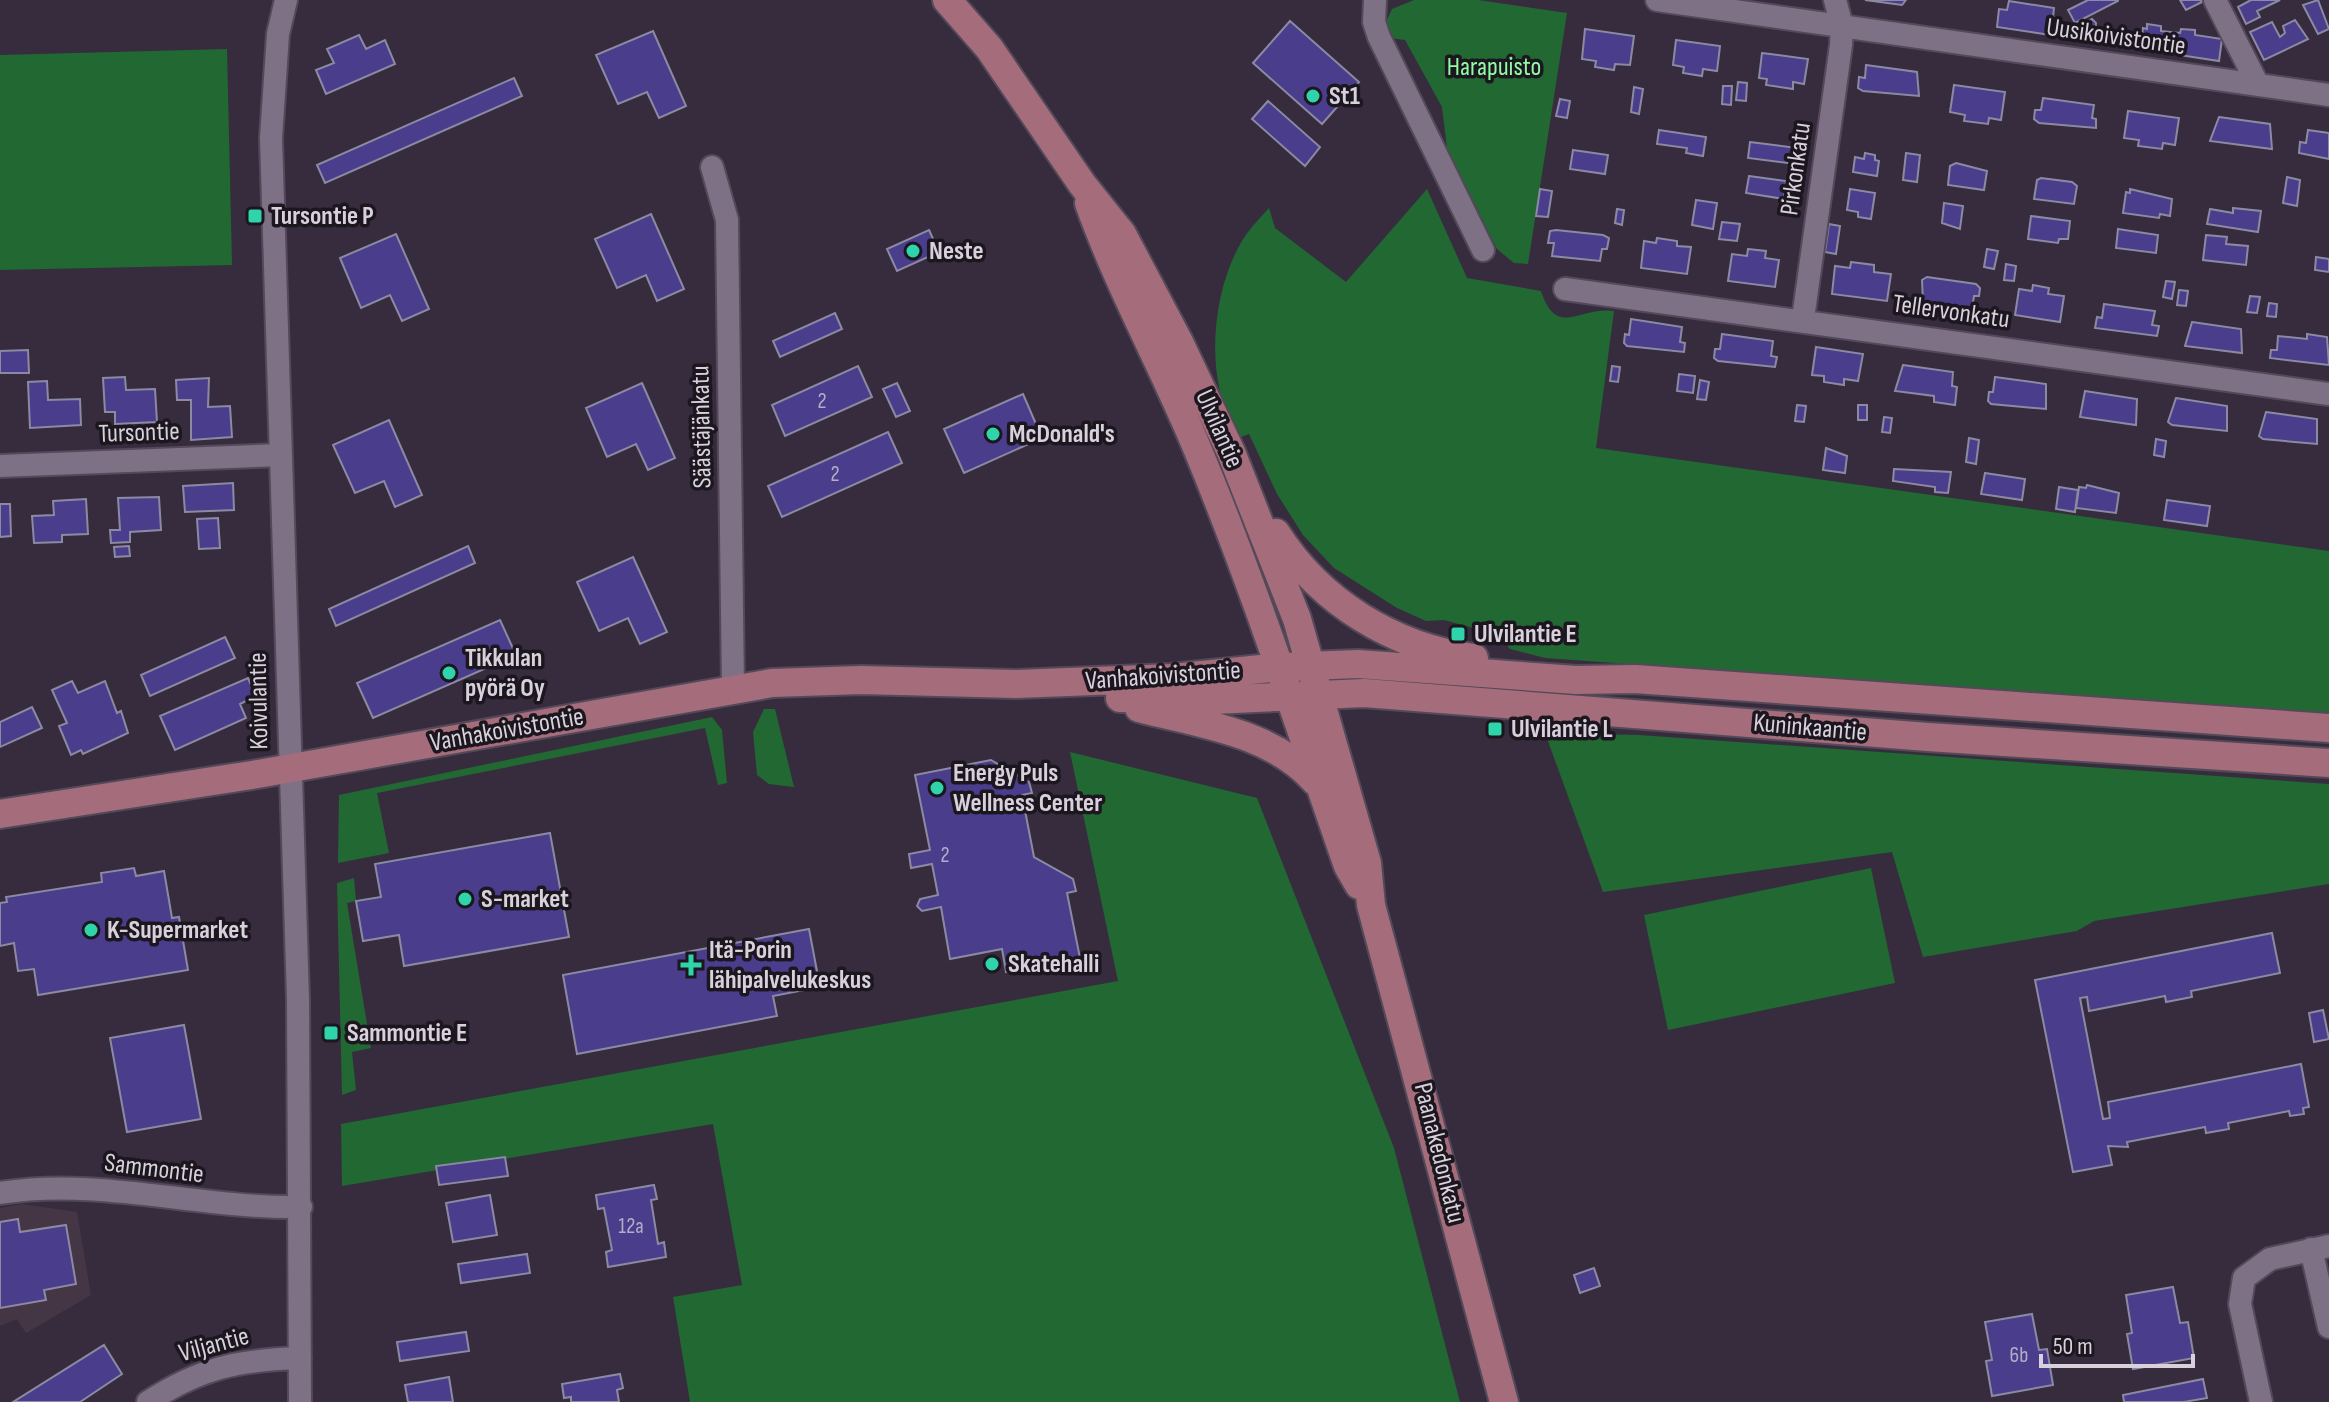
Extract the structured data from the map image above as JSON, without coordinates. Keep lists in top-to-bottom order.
{
  "streets": {
    "main road": [
      "Ulvilantie",
      "Vanhakoivistontie",
      "Kuninkaantie",
      "Paanakedonkatu"
    ],
    "street": [
      "Uusikoivistontie",
      "Pirkonkatu",
      "Tellervonkatu",
      "Säästäjänkatu",
      "Tursontie",
      "Koivulantie",
      "Sammontie",
      "Viljantie"
    ]
  },
  "crossings": [
    ["Uusikoivistontie", "Pirkonkatu"],
    ["Pirkonkatu", "Tellervonkatu"],
    ["Säästäjänkatu", "Vanhakoivistontie"],
    ["Ulvilantie", "Vanhakoivistontie"],
    ["Ulvilantie", "Kuninkaantie"],
    ["Ulvilantie", "Paanakedonkatu"],
    ["Tursontie", "Koivulantie"],
    ["Vanhakoivistontie", "Koivulantie"],
    ["Vanhakoivistontie", "Kuninkaantie"],
    ["Vanhakoivistontie", "Paanakedonkatu"],
    ["Koivulantie", "Sammontie"],
    ["Koivulantie", "Viljantie"],
    ["Kuninkaantie", "Paanakedonkatu"]
  ],
  "parks": ["Harapuisto"],
  "places": {
    "other": [
      "St1",
      "Neste",
      "McDonald's",
      "Tikkulan pyörä Oy",
      "Energy Puls Wellness Center",
      "S-market",
      "K-Supermarket",
      "Skatehalli"
    ],
    "transit": [
      "Tursontie P",
      "Ulvilantie E",
      "Ulvilantie L",
      "Sammontie E"
    ],
    "health": ["Itä-Porin lähipalvelukeskus"]
  },
  "house_numbers": [
    "2",
    "2",
    "2",
    "12a",
    "6b"
  ],
  "scale_bar": "50 m"
}
